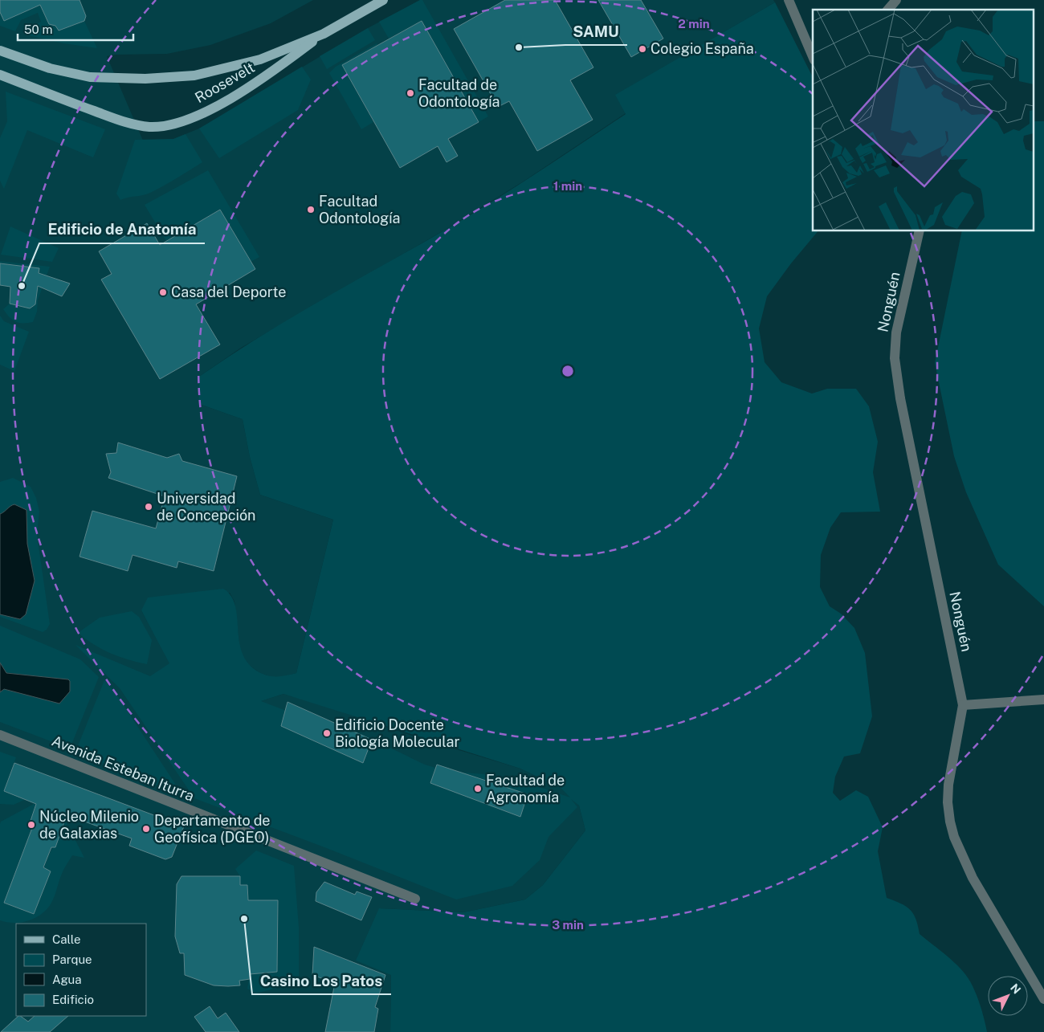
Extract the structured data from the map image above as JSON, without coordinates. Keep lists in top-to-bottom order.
{
  "streets": {
    "main road": ["Roosevelt"],
    "street": ["Nonguén", "Avenida Esteban Iturra"]
  },
  "places": [
    "SAMU",
    "Colegio España",
    "Facultad de Odontología",
    "Facultad Odontología",
    "Edificio de Anatomía",
    "Casa del Deporte",
    "Universidad de Concepción",
    "Edificio Docente Biología Molecular",
    "Facultad de Agronomía",
    "Núcleo Milenio de Galaxias",
    "Departamento de Geofísica (DGEO)",
    "Casino Los Patos"
  ],
  "legend": [
    "Calle",
    "Parque",
    "Agua",
    "Edificio"
  ],
  "scale_bar": "50 m",
  "north": "top right",
  "rings": ["2 min", "1 min", "3 min"]
}
